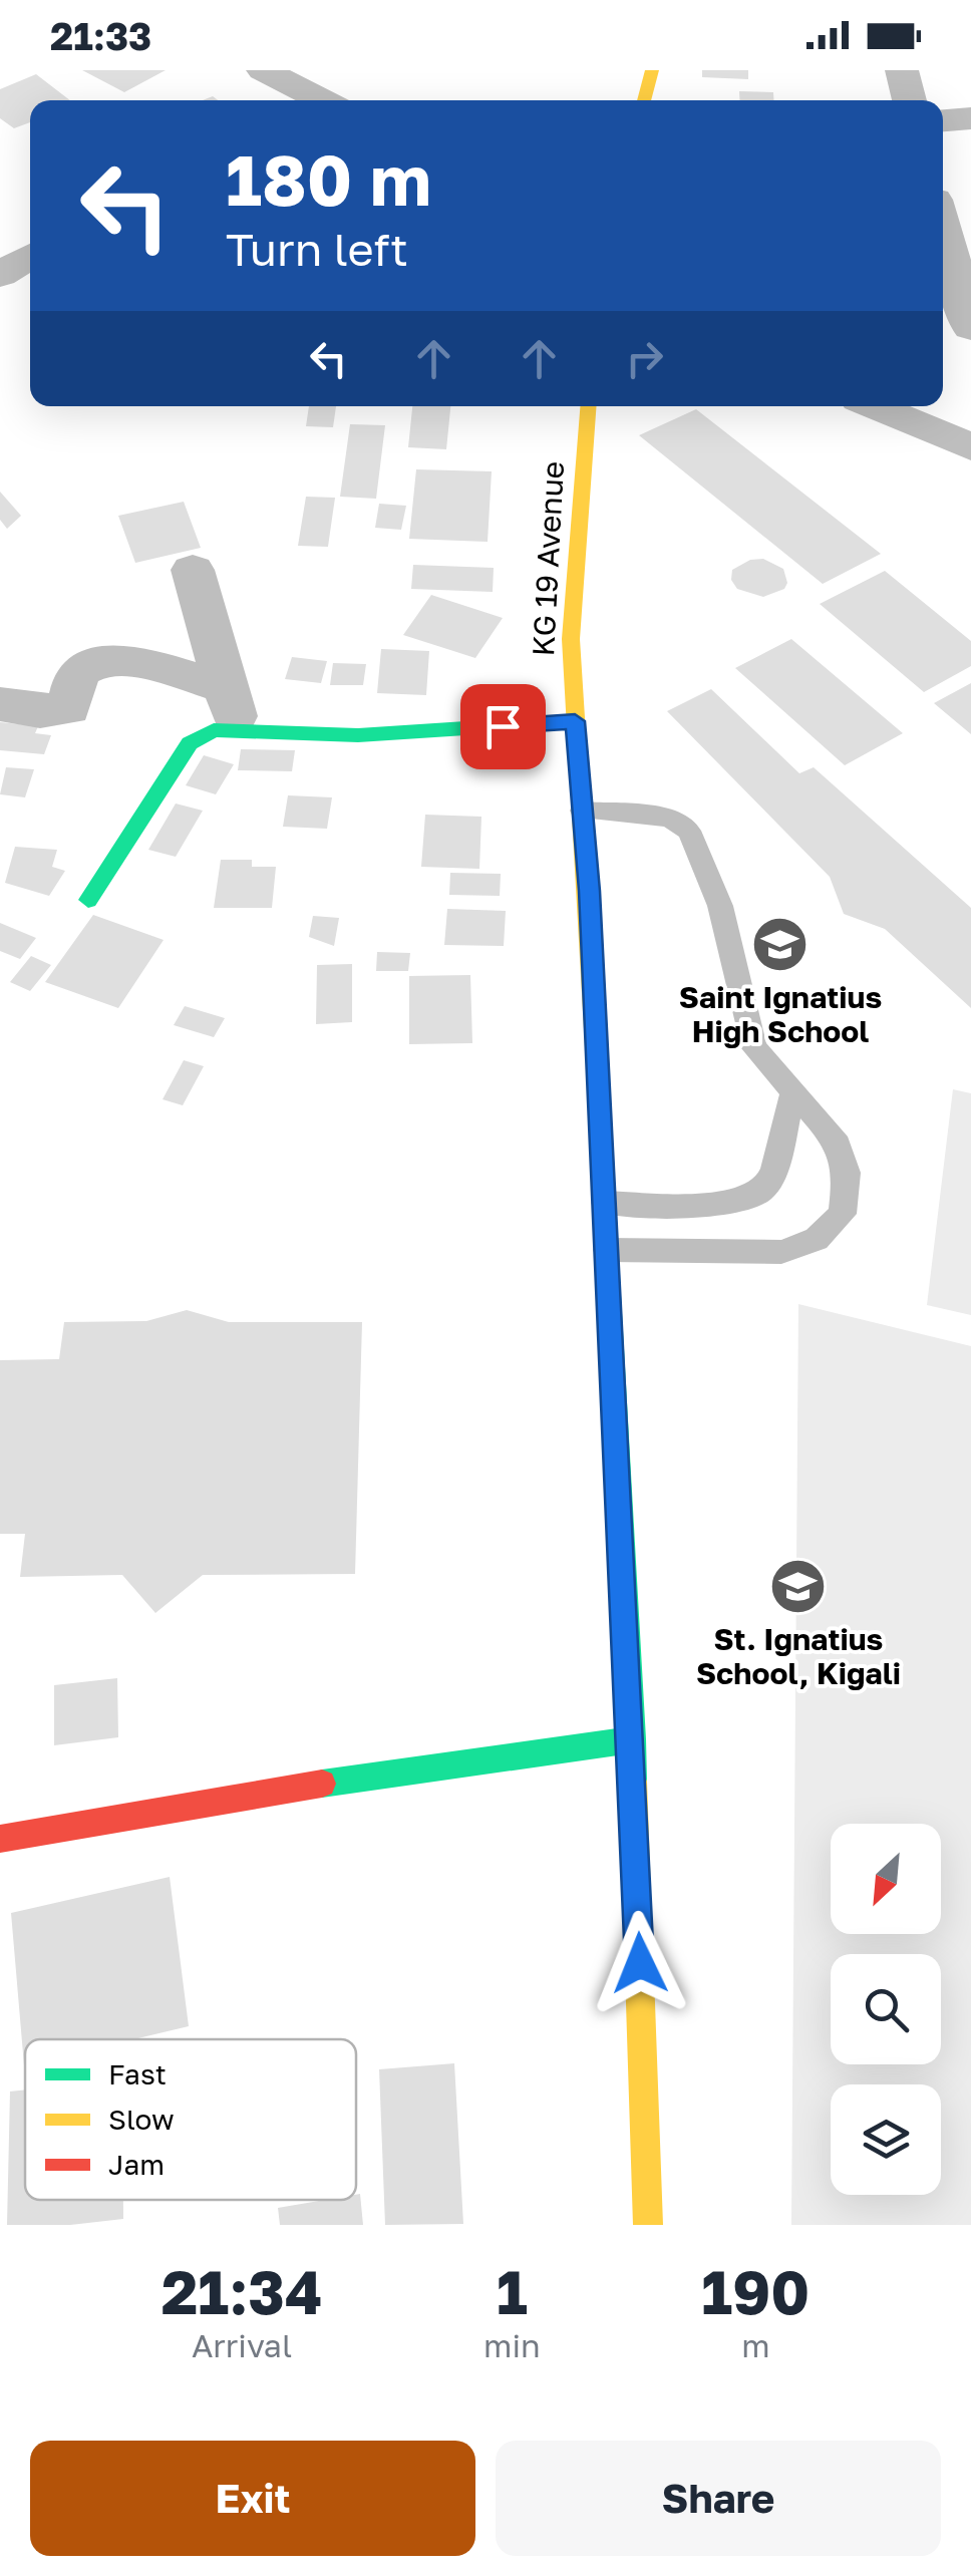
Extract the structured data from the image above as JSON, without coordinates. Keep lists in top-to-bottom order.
{
  "streets": {
    "main road": ["KG 19 Avenue"]
  },
  "places": {
    "school or university": ["Saint Ignatius High School", "St. Ignatius School, Kigali"]
  },
  "legend": ["Fast", "Slow", "Jam"],
  "north": "bottom left",
  "page": {
    "status": "21:33",
    "turn": ["180 m", "Turn left"],
    "eta": [
      "21:34",
      "Arrival",
      "1",
      "min",
      "190",
      "m"
    ],
    "buttons": ["Exit", "Share"]
  }
}
